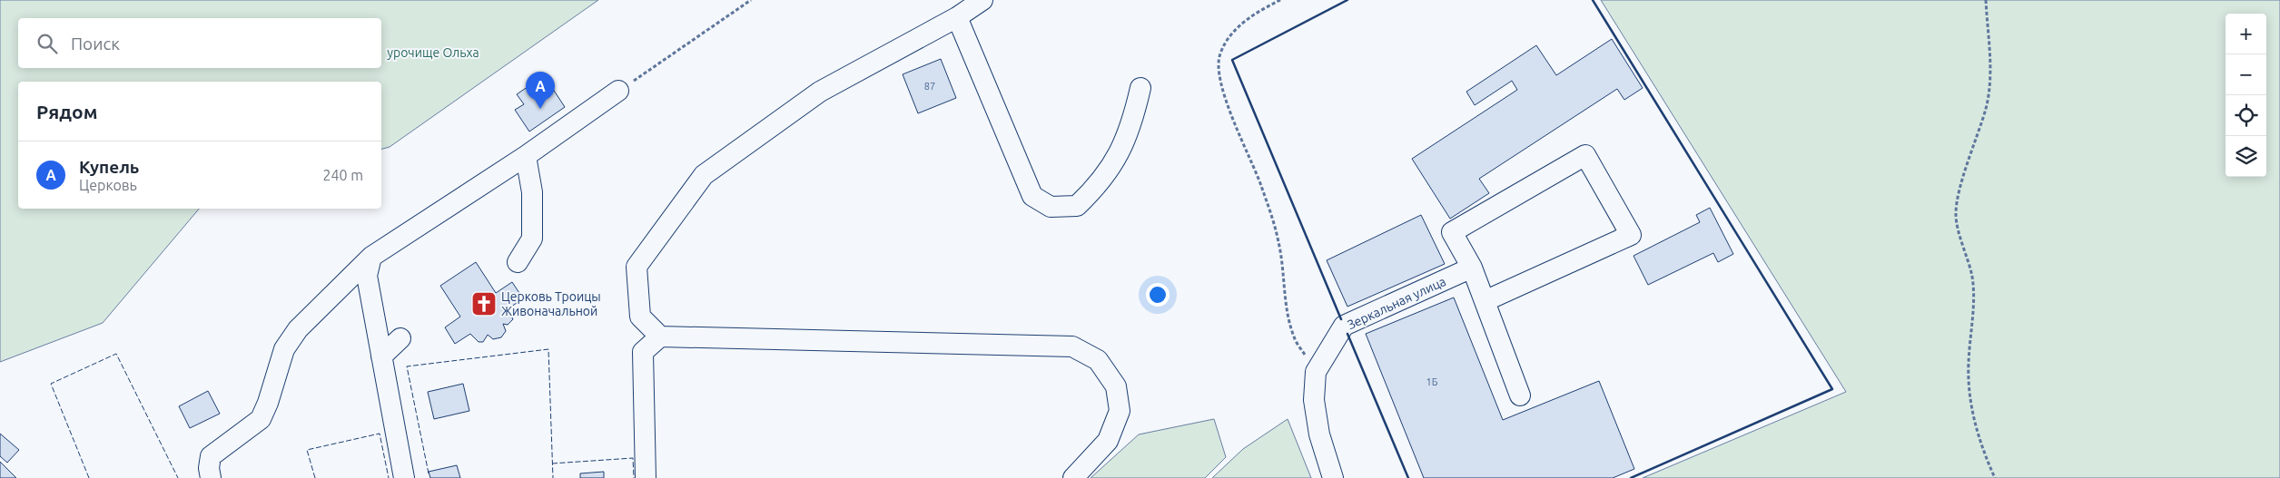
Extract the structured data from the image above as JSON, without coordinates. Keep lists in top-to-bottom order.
{
  "streets": {
    "street": ["Зеркальная улица"]
  },
  "parks": ["урочище Ольха"],
  "places": {
    "church": ["Церковь Троицы Живоначальной"]
  },
  "house_numbers": ["87", "1Б"],
  "page": {
    "map_buttons": ["+", "−"],
    "search": "Поиск",
    "pins": "A",
    "heading": "Рядом",
    "list": [
      {
        "mark": "A",
        "name": "Купель",
        "note": "Церковь",
        "value": "240 m"
      }
    ]
  }
}
